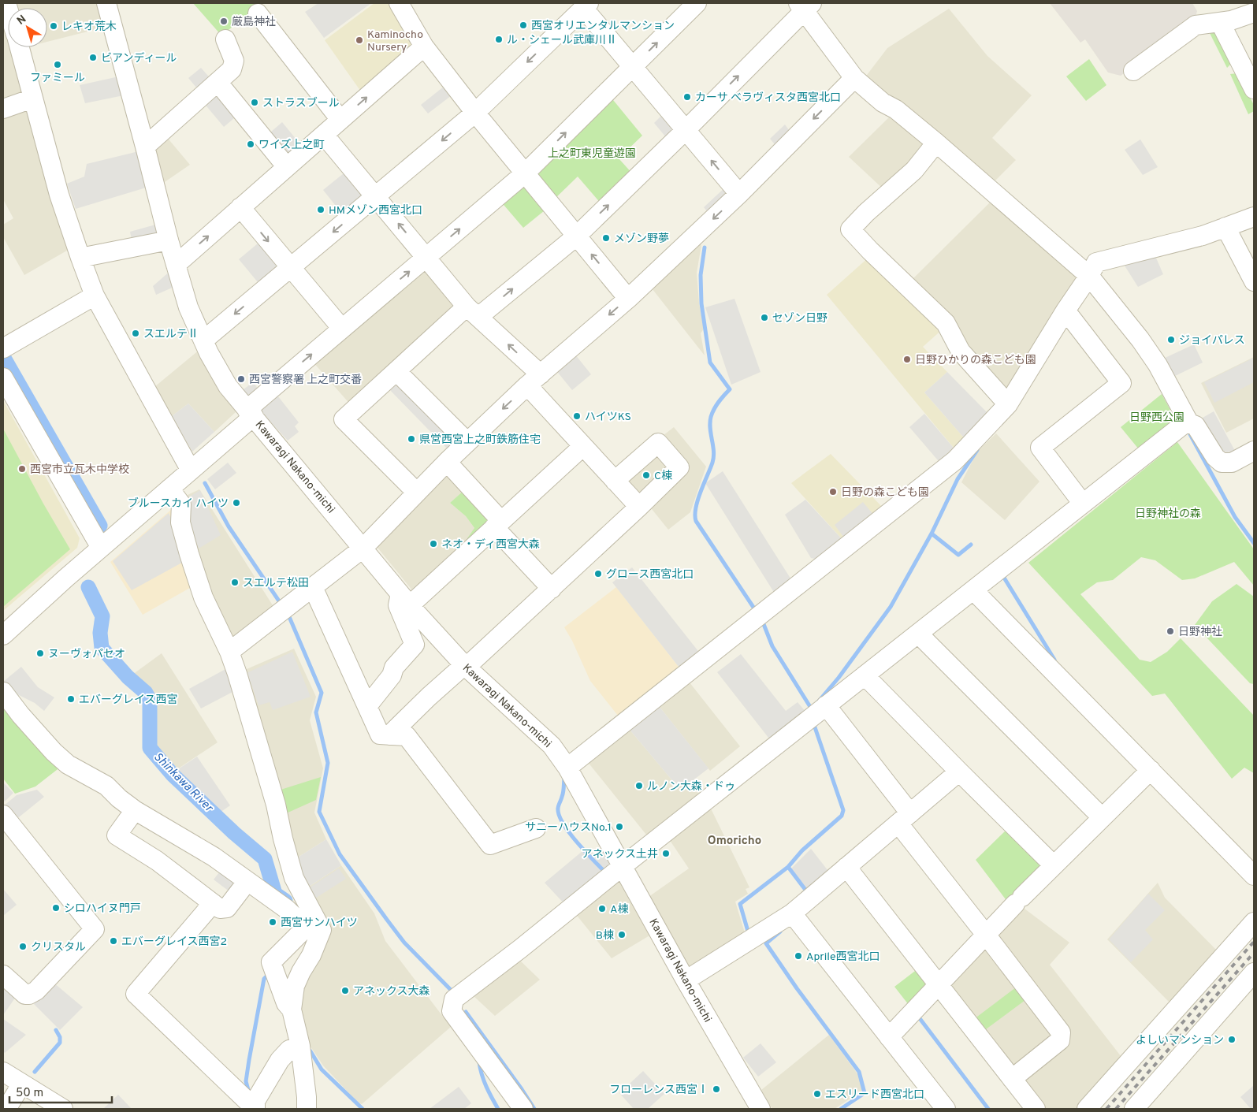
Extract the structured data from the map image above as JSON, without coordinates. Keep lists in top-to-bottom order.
{
  "streets": {
    "street": ["Kawaragi Nakano-michi"]
  },
  "districts": ["Omoricho"],
  "water": ["Shinkawa River"],
  "parks": ["上之町東児童遊園", "日野西公園", "日野神社の森"],
  "places": [
    "厳島神社",
    "西宮オリエンタルマンション",
    "レキオ荒木",
    "ル・シェール武庫川Ⅱ",
    "Kaminocho Nursery",
    "ビアンディール",
    "ファミール",
    "カーサ ベラヴィスタ西宮北口",
    "ストラスブール",
    "ワイズ上之町",
    "HMメゾン西宮北口",
    "メゾン野夢",
    "セゾン日野",
    "スエルテⅡ",
    "ジョイパレス",
    "日野ひかりの森こども園",
    "西宮警察署 上之町交番",
    "ハイツKS",
    "県営西宮上之町鉄筋住宅",
    "西宮市立瓦木中学校",
    "C棟",
    "日野の森こども園",
    "ブルースカイ ハイツ",
    "ネオ・ディ西宮大森",
    "グロース西宮北口",
    "スエルテ松田",
    "日野神社",
    "ヌーヴォパセオ",
    "エバーグレイス西宮",
    "ルノン大森・ドゥ",
    "サニーハウスNo.1",
    "アネックス土井",
    "シロハイヌ門戸",
    "A棟",
    "西宮サンハイツ",
    "B棟",
    "エバーグレイス西宮2",
    "クリスタル",
    "Aprile西宮北口",
    "アネックス大森",
    "よしいマンション",
    "フローレンス西宮Ⅰ",
    "エスリード西宮北口"
  ],
  "scale_bar": "50 m",
  "north": "top left"
}
